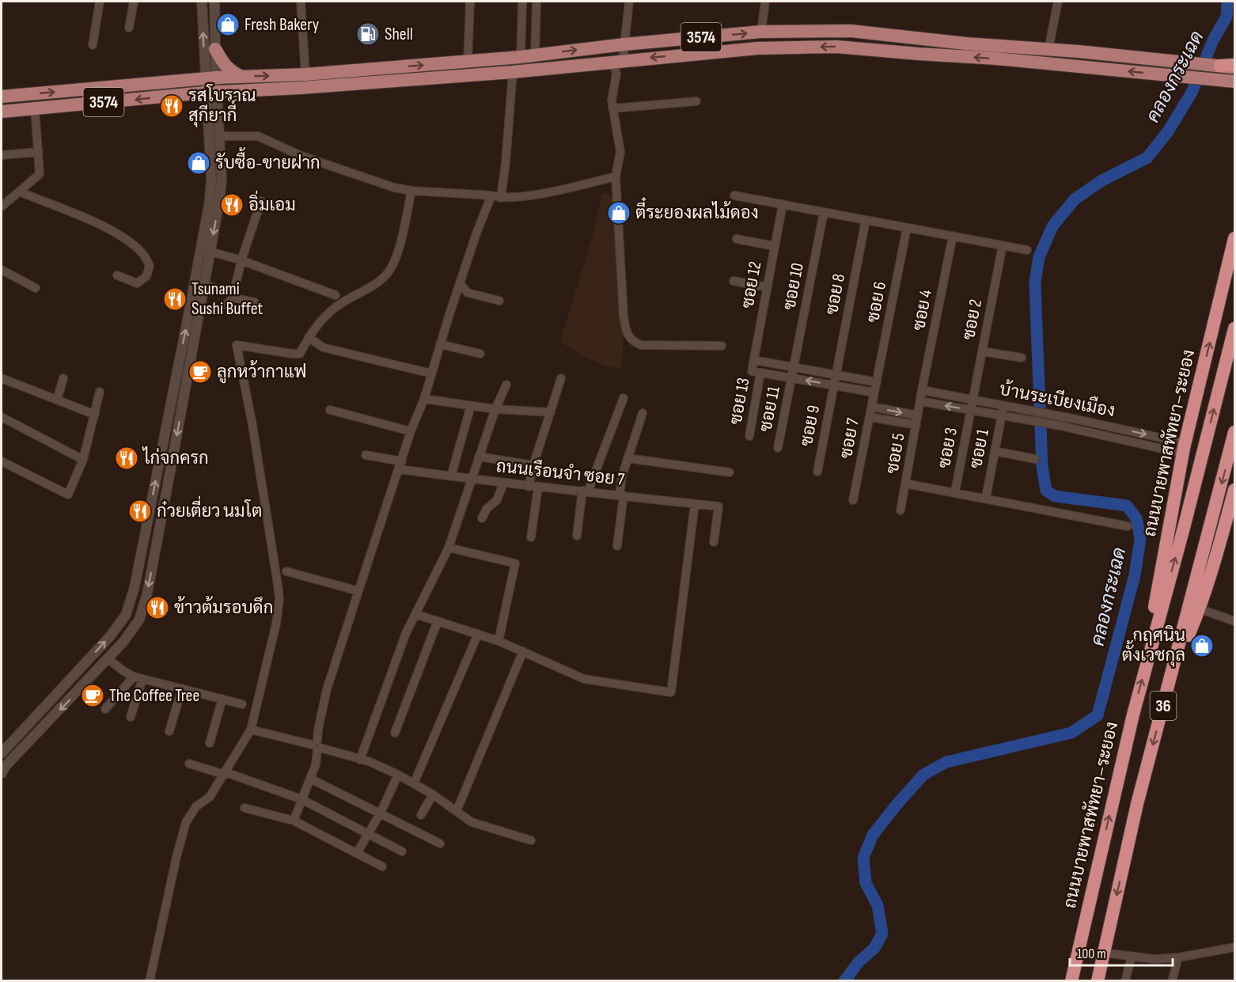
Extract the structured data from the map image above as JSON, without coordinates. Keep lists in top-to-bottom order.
{
  "streets": {
    "highway": ["ถนนบายพาสพัทยา–ระยอง", "36"],
    "main road": ["3574"],
    "street": [
      "ซอย 12",
      "ซอย 10",
      "ซอย 8",
      "ซอย 6",
      "ซอย 4",
      "ซอย 2",
      "บ้านระเบียงเมือง",
      "ซอย 13",
      "ซอย 11",
      "ซอย 9",
      "ซอย 7",
      "ซอย 3",
      "ซอย 1",
      "ซอย 5",
      "ถนนเรือนจำ ซอย 7"
    ]
  },
  "crossings": [
    ["ซอย 12", "ซอย 13"],
    ["ซอย 10", "ซอย 11"],
    ["ซอย 8", "ซอย 9"],
    ["ซอย 6", "ซอย 7"],
    ["ซอย 4", "บ้านระเบียงเมือง"],
    ["ซอย 4", "ซอย 5"],
    ["ซอย 2", "บ้านระเบียงเมือง"],
    ["ซอย 2", "ซอย 3"],
    ["บ้านระเบียงเมือง", "ถนนบายพาสพัทยา–ระยอง"],
    ["บ้านระเบียงเมือง", "ซอย 3"],
    ["บ้านระเบียงเมือง", "ซอย 1"],
    ["บ้านระเบียงเมือง", "ซอย 5"]
  ],
  "water": ["คลองกระเฉด"],
  "places": {
    "shop": [
      "Fresh Bakery",
      "รับซื้อ-ขายฝาก",
      "ตี๋ระยองผลไม้ดอง",
      "กฤศนิน ตั้งเวชกุล"
    ],
    "fuel station": ["Shell"],
    "restaurant": [
      "รสโบราณ สุกียากี์",
      "อิ่มเอม",
      "Tsunami Sushi Buffet",
      "ไก่จกครก",
      "ก๋วยเตี่ยว นมโต",
      "ข้าวต้มรอบดึก"
    ],
    "cafe": ["ลูกหว้ากาแฟ", "The Coffee Tree"]
  },
  "scale_bar": "100 m"
}
